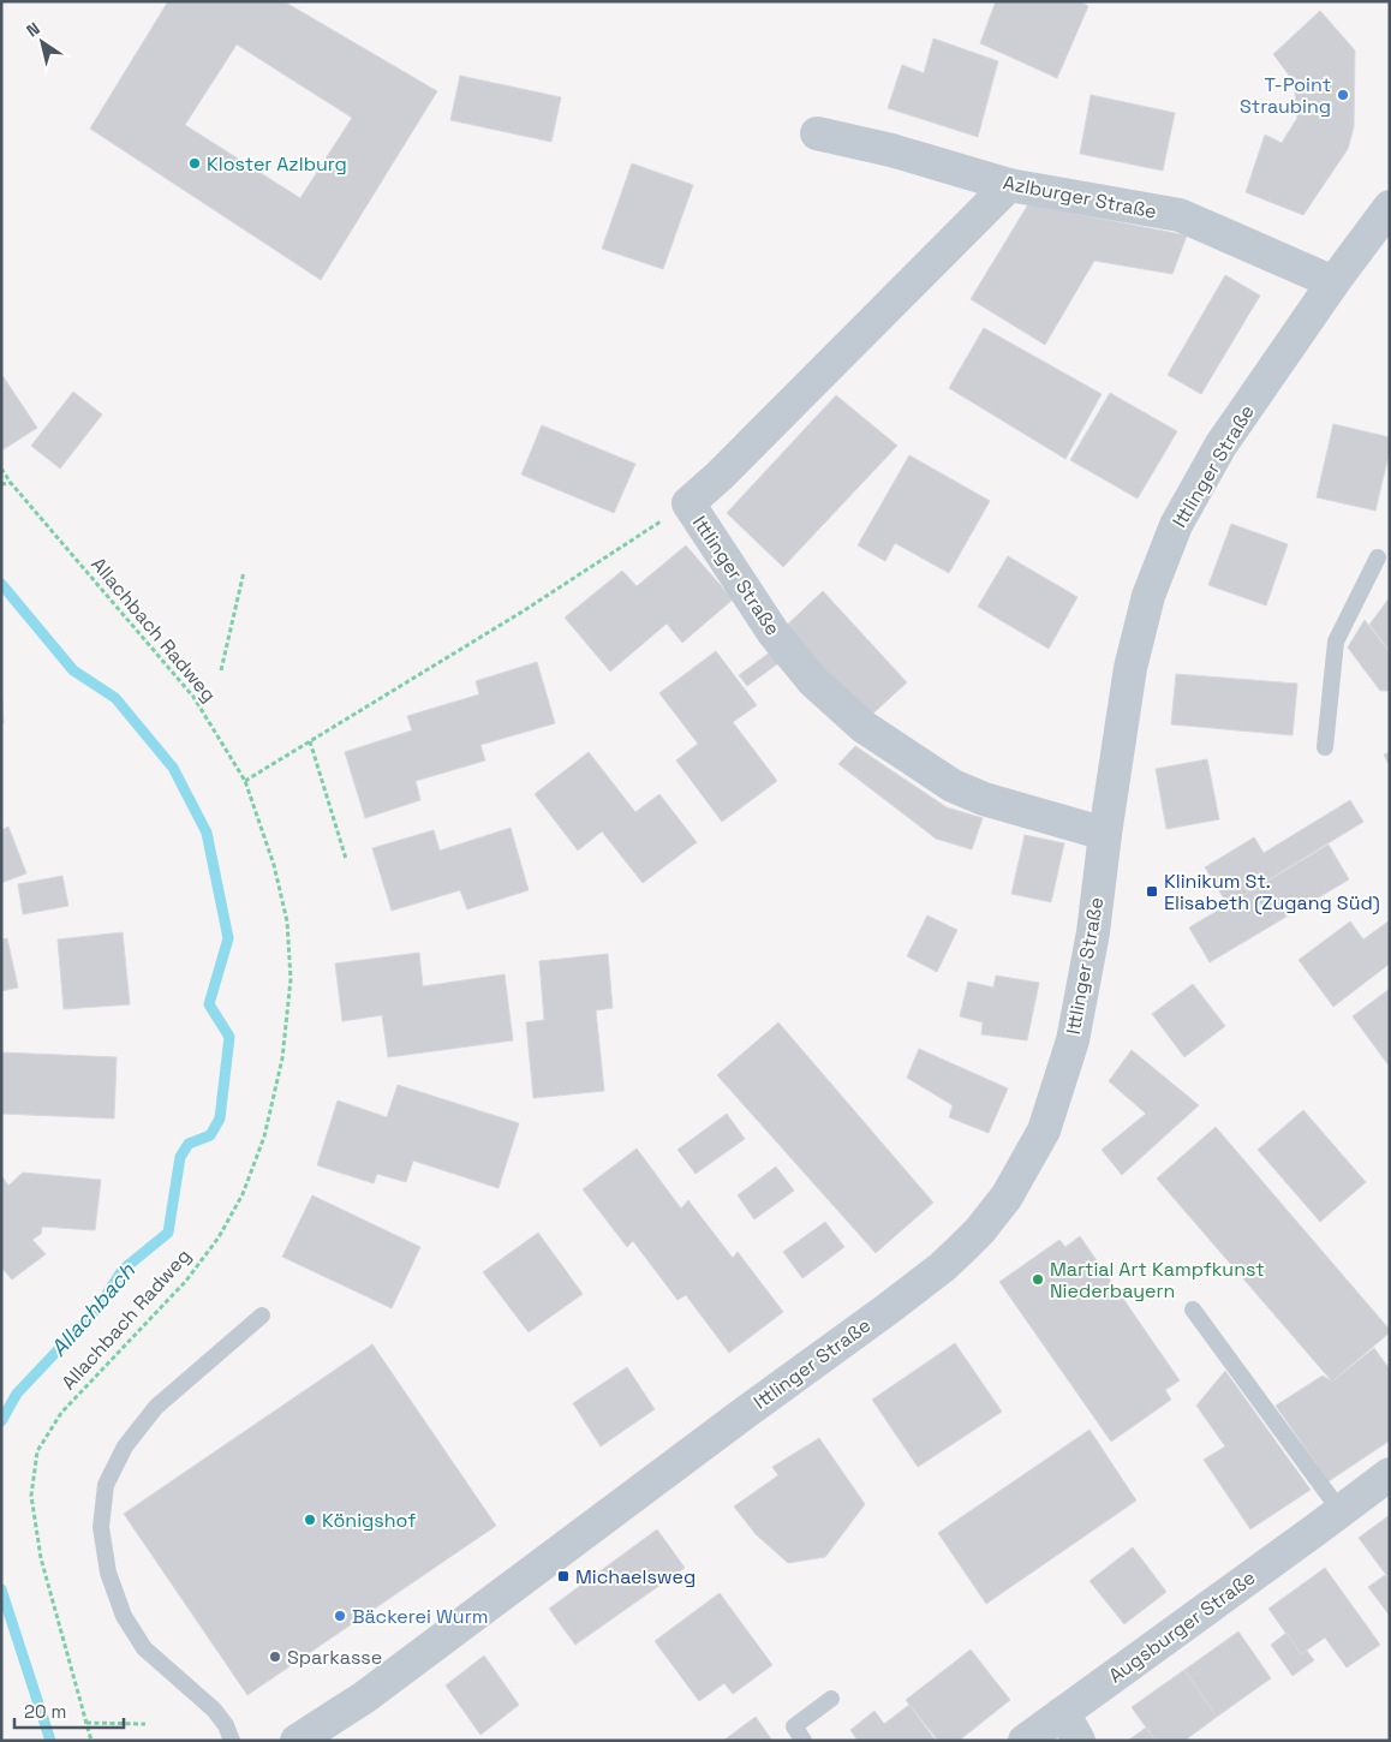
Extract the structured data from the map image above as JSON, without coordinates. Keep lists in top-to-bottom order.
{
  "streets": {
    "street": ["Azlburger Straße", "Ittlinger Straße", "Augsburger Straße"],
    "path": ["Allachbach Radweg"]
  },
  "crossings": [
    ["Azlburger Straße", "Ittlinger Straße"]
  ],
  "water": ["Allachbach"],
  "places": {
    "other": [
      "T-Point Straubing",
      "Kloster Azlburg",
      "Martial Art Kampfkunst Niederbayern",
      "Königshof",
      "Bäckerei Wurm",
      "Sparkasse"
    ],
    "transit": ["Klinikum St. Elisabeth (Zugang Süd)", "Michaelsweg"]
  },
  "scale_bar": "20 m",
  "north": "top left"
}
